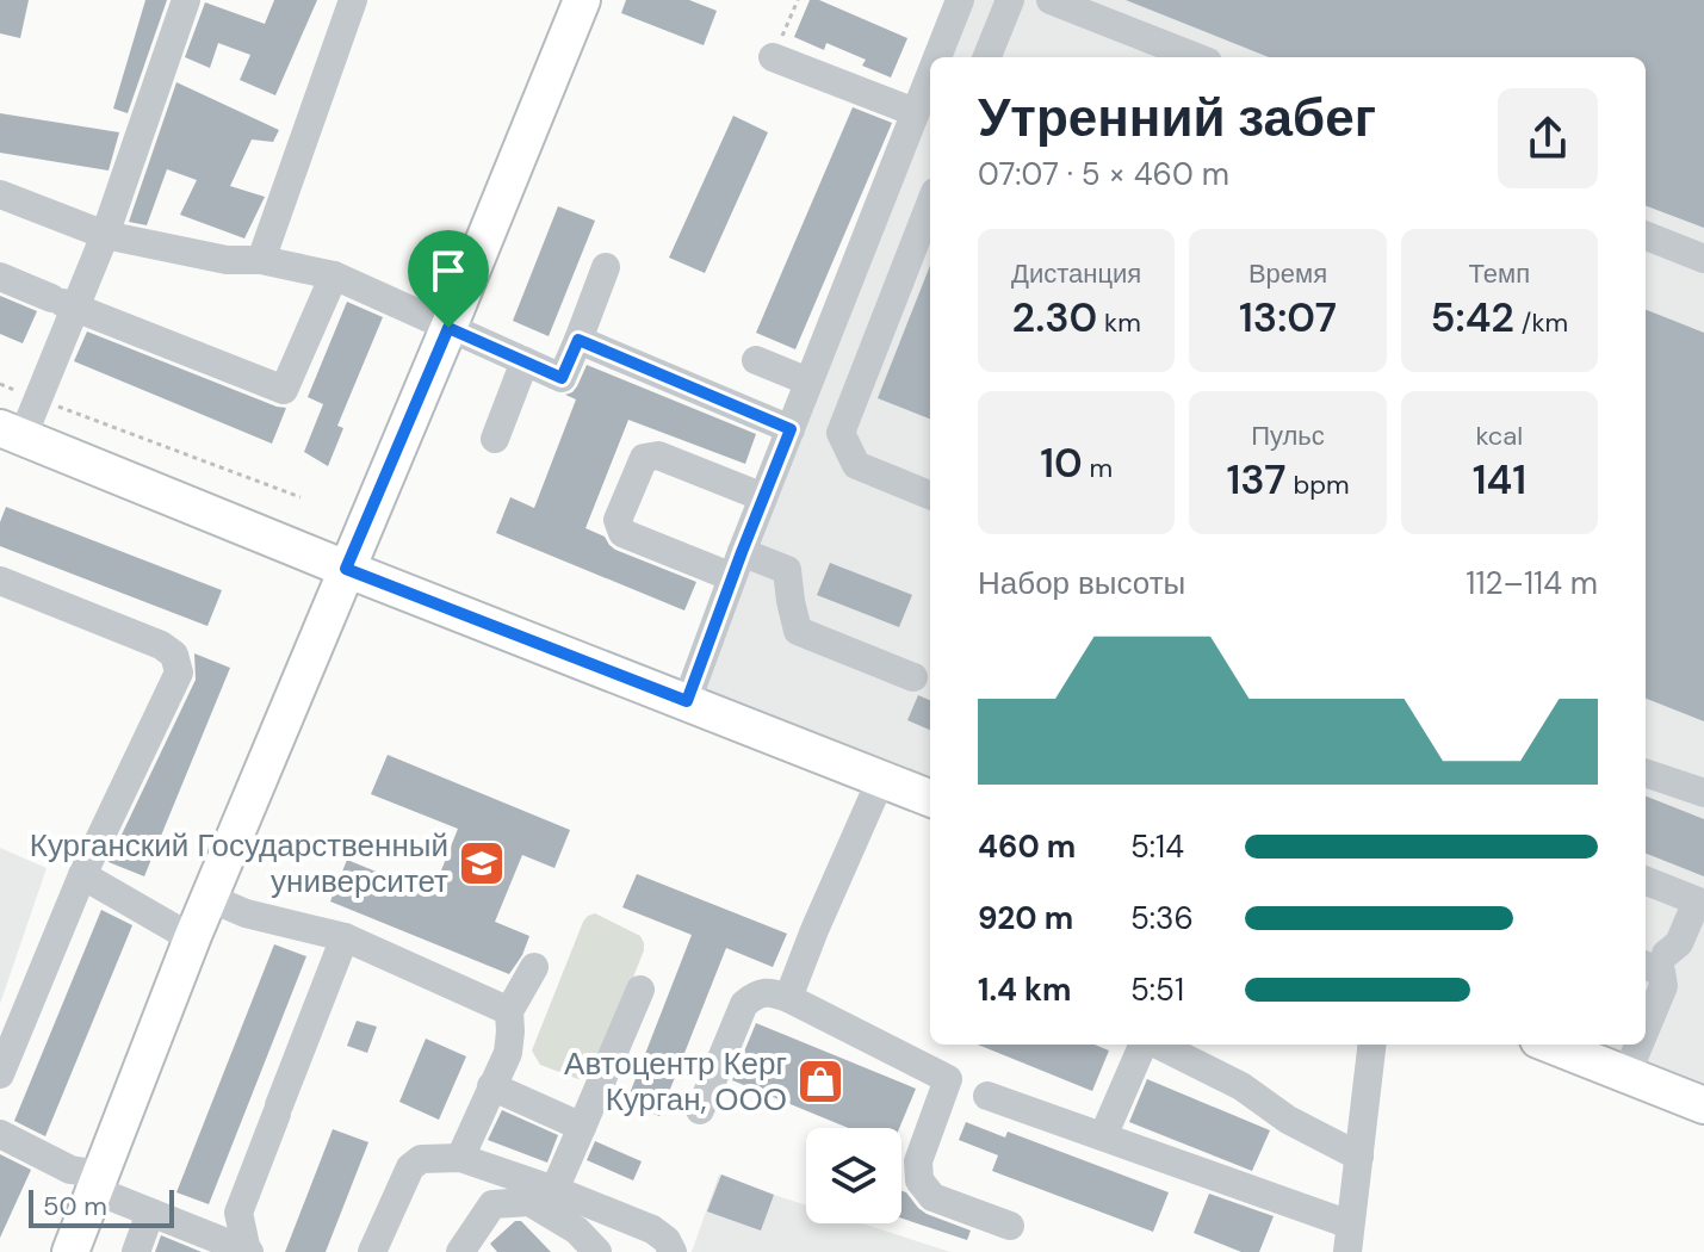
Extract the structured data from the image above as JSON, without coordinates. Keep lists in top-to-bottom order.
{
  "places": {
    "school or university": ["Курганский Государственный университет"],
    "shop": ["Автоцентр Керг Курган, ООО"]
  },
  "scale_bar": "50 m",
  "page": {
    "heading": ["Утренний забег", "07:07 · 5 × 460 m"],
    "stats": [
      ["Дистанция", "2.30 km"],
      ["Время", "13:07"],
      ["Темп", "5:42 /km"],
      ["10 m"],
      ["Пульс", "137 bpm"],
      ["kcal", "141"]
    ],
    "chart": ["Набор высоты", "112–114 m"],
    "list": [
      {
        "name": "460 m",
        "note": "5:14"
      },
      {
        "name": "920 m",
        "note": "5:36"
      },
      {
        "name": "1.4 km",
        "note": "5:51"
      }
    ],
    "scale": "50 m"
  }
}
